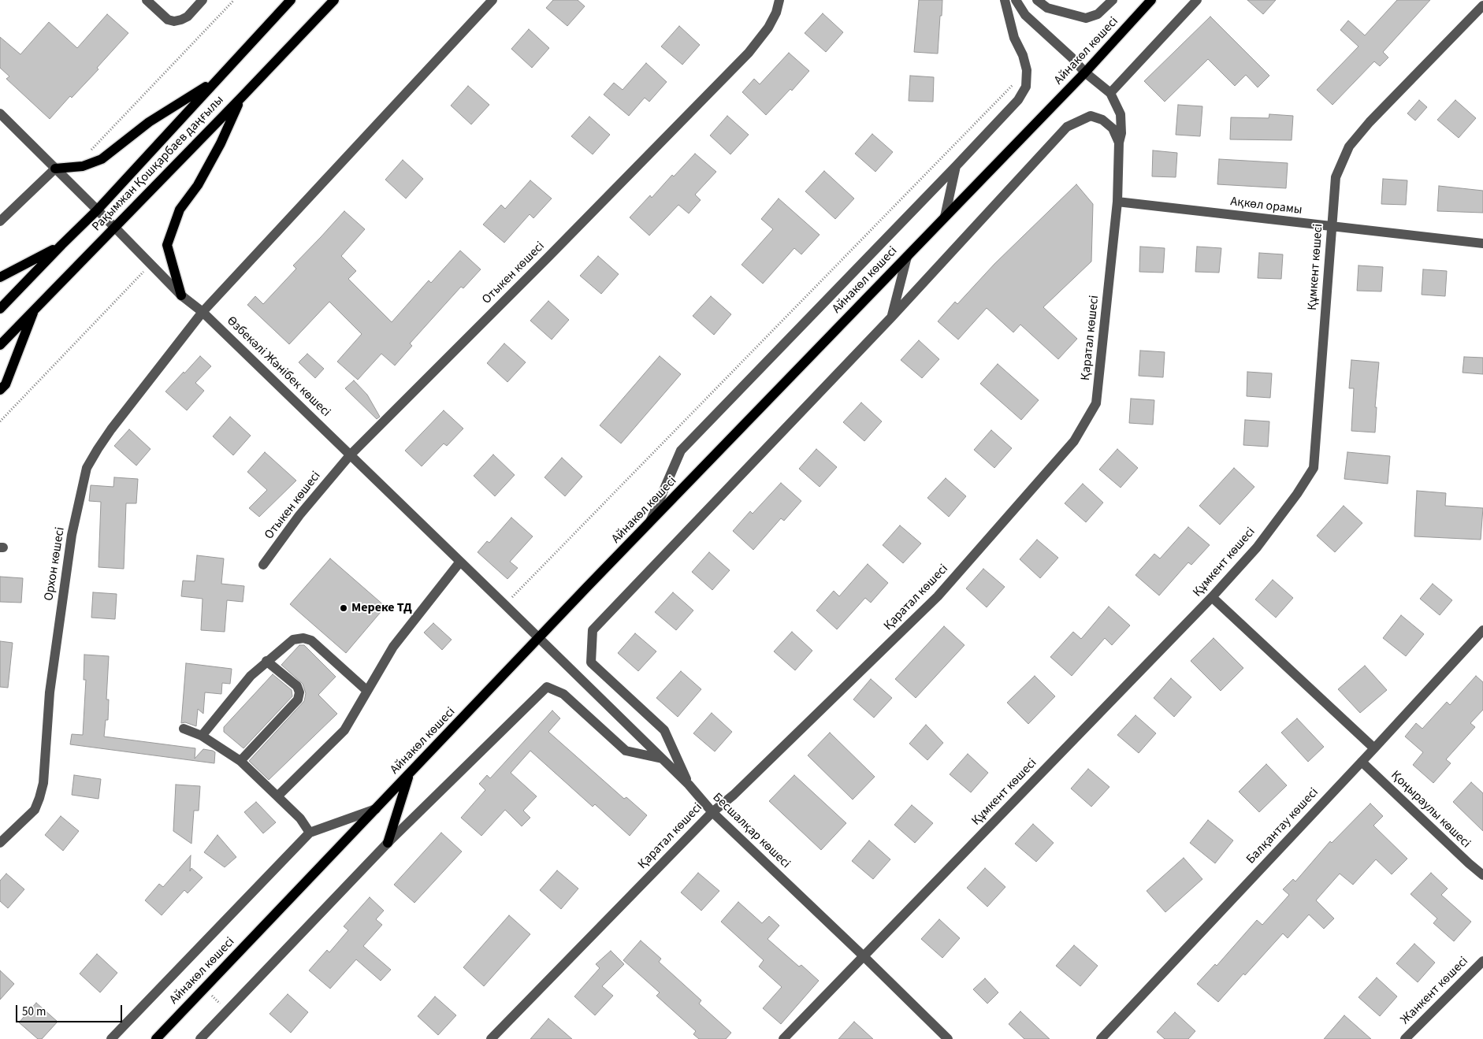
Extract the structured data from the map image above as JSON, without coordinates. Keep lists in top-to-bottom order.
{
  "streets": {
    "main road": ["Айнакөл көшесі", "Рақымжан Қошқарбаев даңғылы"],
    "street": [
      "Ақкөл орамы",
      "Құмкент көшесі",
      "Отыкен көшесі",
      "Қаратал көшесі",
      "Өзбекәлі Жәнібек көшесі",
      "Орхон көшесі",
      "Қоңыраулы көшесі",
      "Балқантау көшесі",
      "Бесшалқар көшесі",
      "Жанкент көшесі"
    ]
  },
  "crossings": [
    ["Айнакөл көшесі", "Қаратал көшесі"],
    ["Айнакөл көшесі", "Өзбекәлі Жәнібек көшесі"],
    ["Айнакөл көшесі", "Бесшалқар көшесі"],
    ["Рақымжан Қошқарбаев даңғылы", "Өзбекәлі Жәнібек көшесі"],
    ["Ақкөл орамы", "Құмкент көшесі"],
    ["Ақкөл орамы", "Қаратал көшесі"],
    ["Құмкент көшесі", "Бесшалқар көшесі"],
    ["Отыкен көшесі", "Өзбекәлі Жәнібек көшесі"],
    ["Қаратал көшесі", "Бесшалқар көшесі"],
    ["Өзбекәлі Жәнібек көшесі", "Орхон көшесі"],
    ["Өзбекәлі Жәнібек көшесі", "Бесшалқар көшесі"],
    ["Қоңыраулы көшесі", "Балқантау көшесі"]
  ],
  "places": ["Мереке ТД"],
  "scale_bar": "50 m"
}
